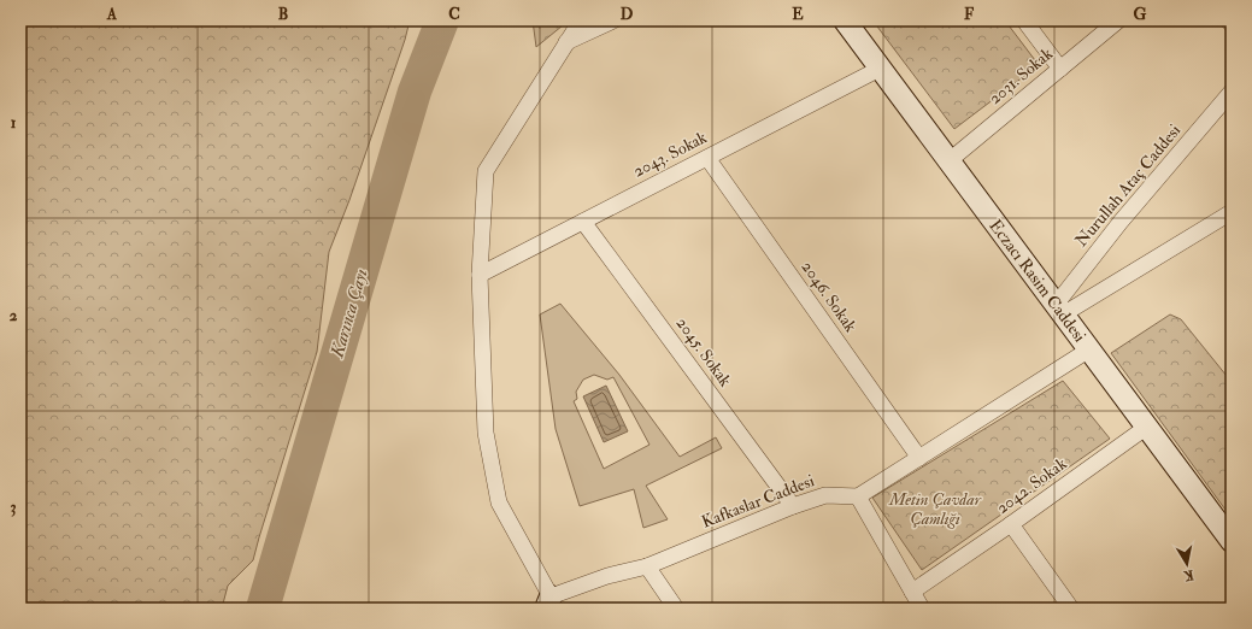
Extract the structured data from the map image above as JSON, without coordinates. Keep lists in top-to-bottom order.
{
  "streets": {
    "main road": ["Eczacı Rasim Caddesi"],
    "street": [
      "2031. Sokak",
      "2043. Sokak",
      "Nurullah Ataç Caddesi",
      "2046. Sokak",
      "2045. Sokak",
      "2042. Sokak",
      "Kafkaslar Caddesi"
    ]
  },
  "crossings": [
    ["2031. Sokak", "Eczacı Rasim Caddesi"],
    ["2043. Sokak", "Eczacı Rasim Caddesi"],
    ["2043. Sokak", "2046. Sokak"],
    ["2043. Sokak", "2045. Sokak"],
    ["Nurullah Ataç Caddesi", "Eczacı Rasim Caddesi"],
    ["Eczacı Rasim Caddesi", "2042. Sokak"],
    ["2045. Sokak", "Kafkaslar Caddesi"]
  ],
  "water": ["Karınca Çayı"],
  "parks": ["Metin Çavdar Çamlığı"],
  "north": "bottom",
  "grid": {
    "columns": [
      "A",
      "B",
      "C",
      "D",
      "E",
      "F",
      "G"
    ],
    "rows": ["1", "2", "3"]
  }
}
